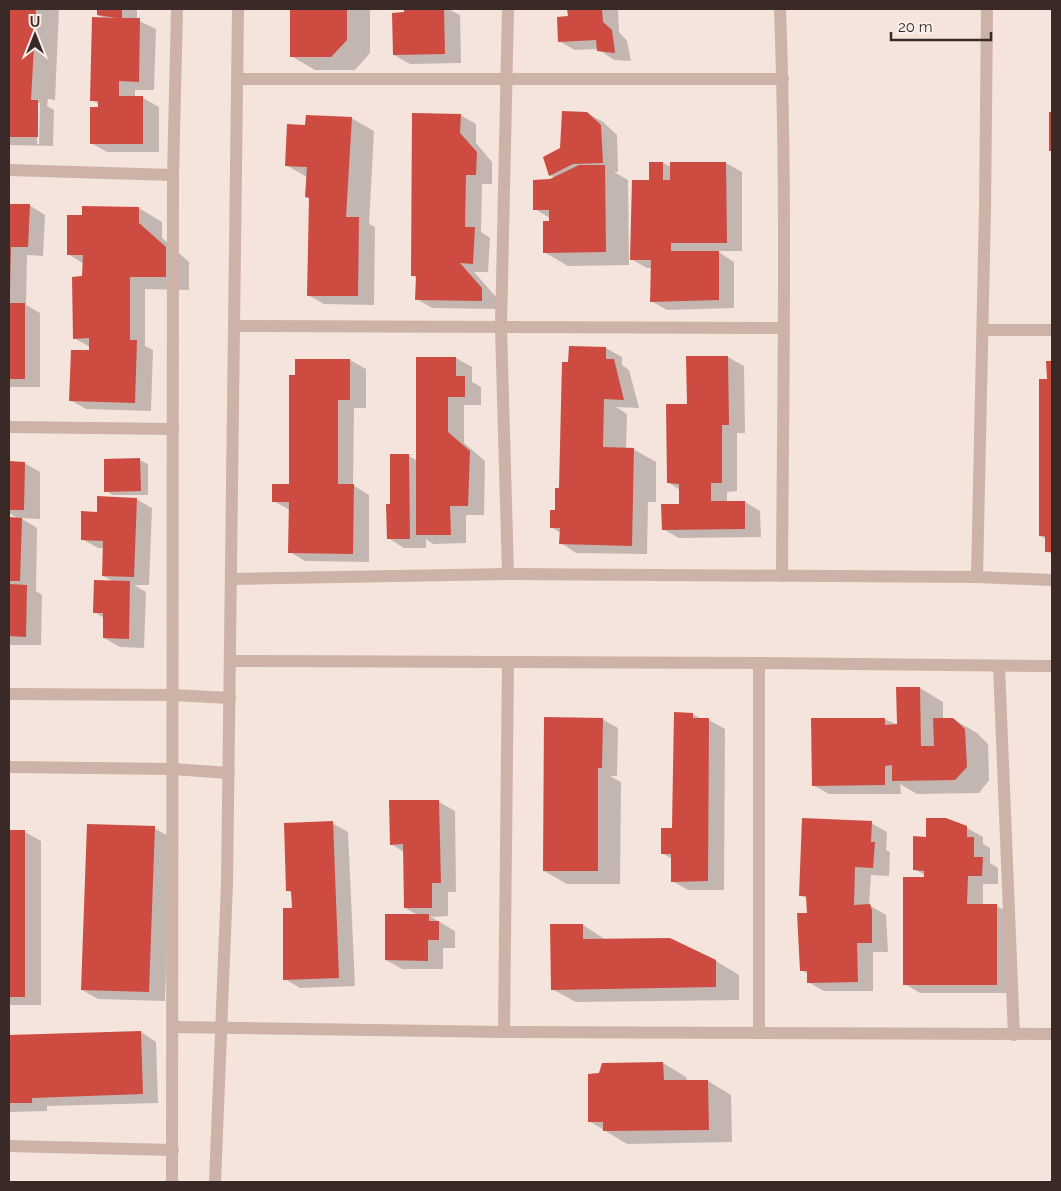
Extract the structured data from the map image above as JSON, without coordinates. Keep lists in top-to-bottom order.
{
  "scale_bar": "20 m",
  "north": "top"
}
